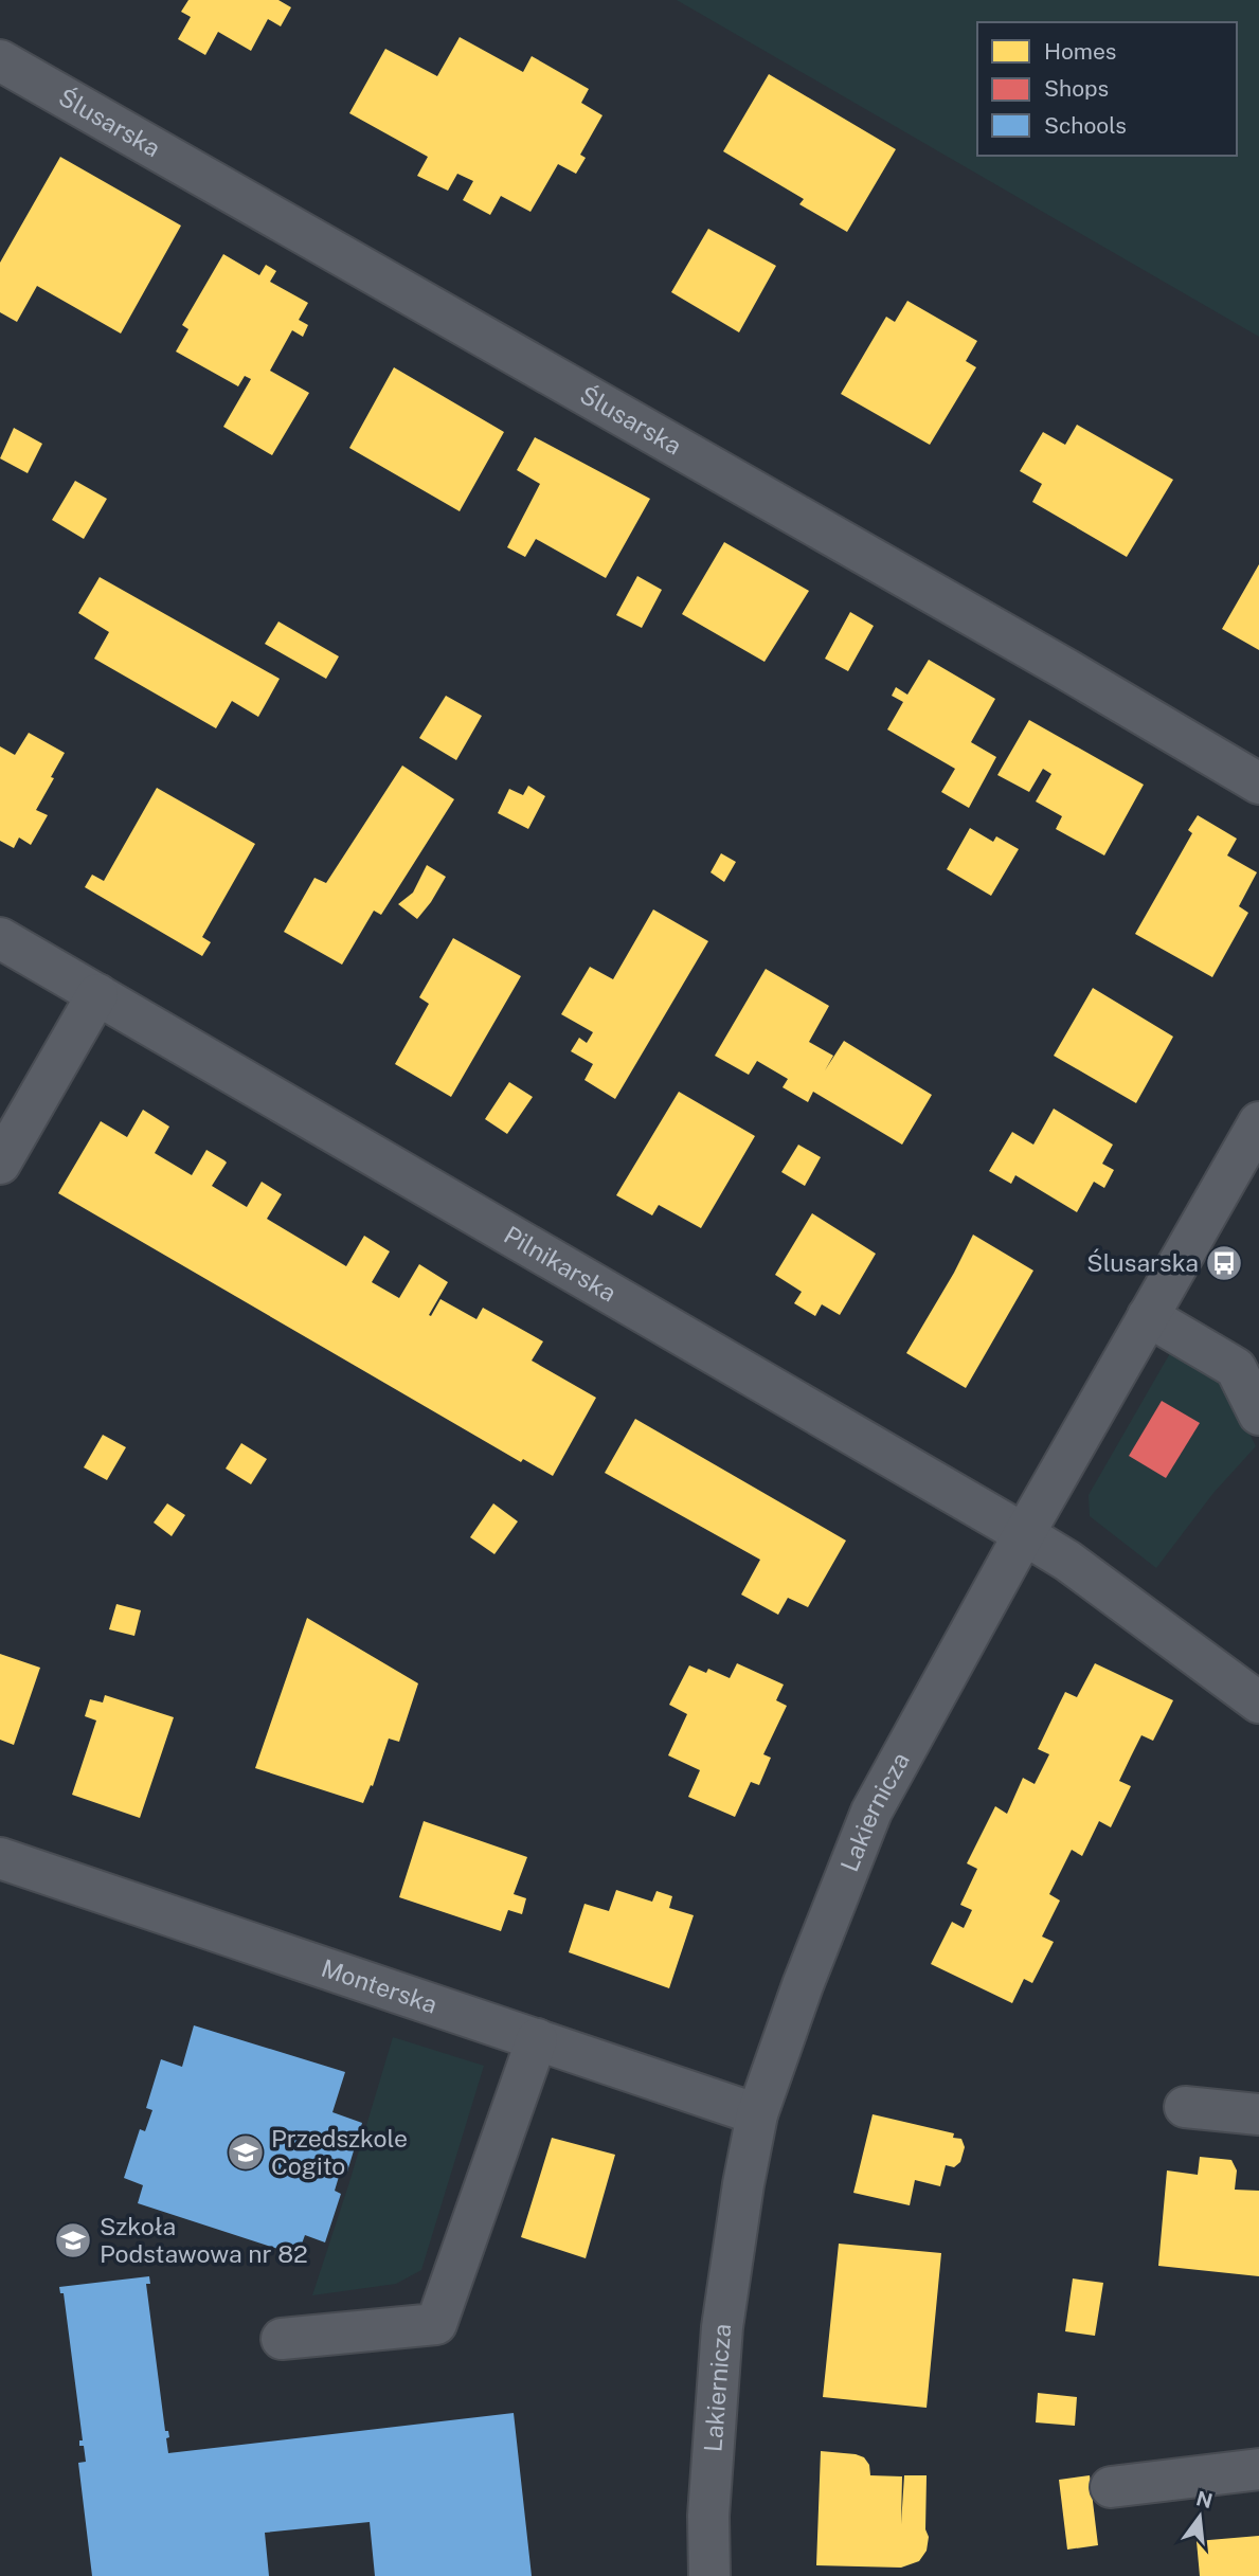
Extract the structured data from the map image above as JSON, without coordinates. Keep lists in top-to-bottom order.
{
  "streets": {
    "street": [
      "Ślusarska",
      "Pilnikarska",
      "Lakiernicza",
      "Monterska"
    ]
  },
  "crossings": [
    ["Pilnikarska", "Lakiernicza"],
    ["Lakiernicza", "Monterska"]
  ],
  "places": {
    "bus stop": ["Ślusarska"],
    "school or university": ["Przedszkole Cogito", "Szkoła Podstawowa nr 82"]
  },
  "legend": ["Homes", "Shops", "Schools"],
  "north": "top"
}
